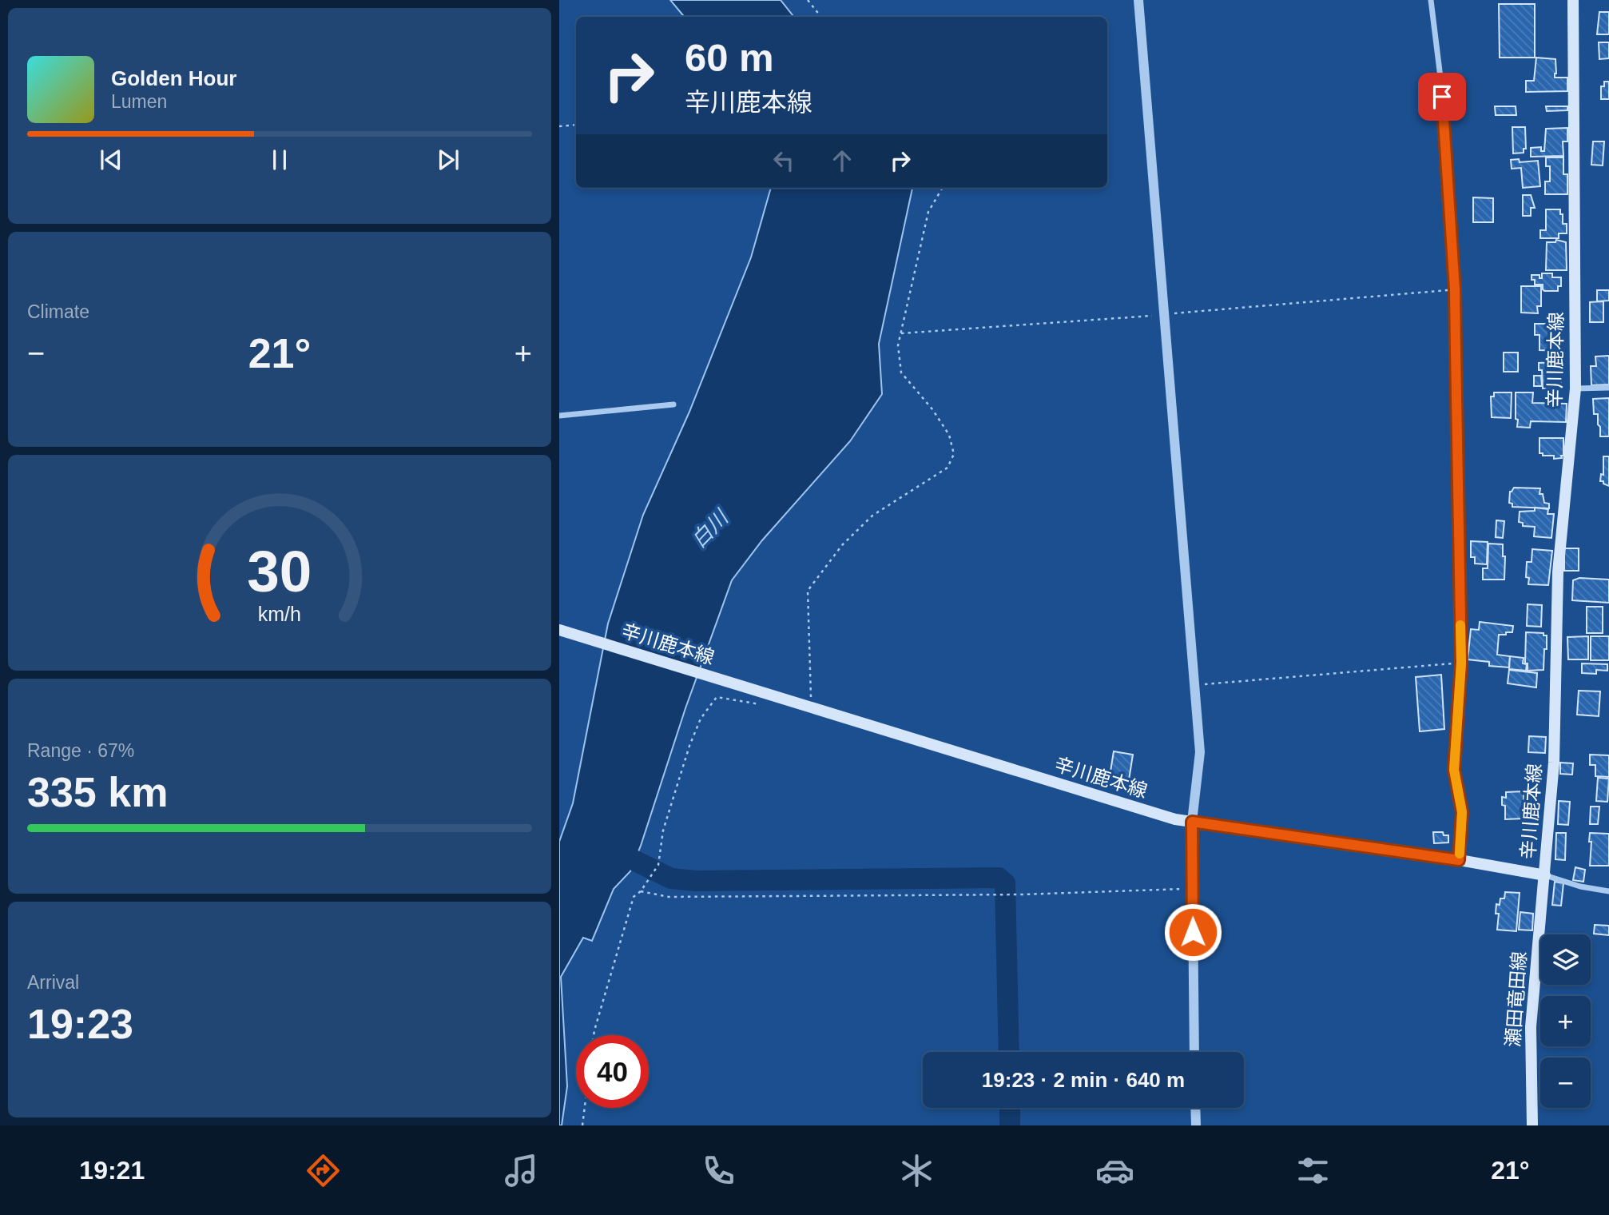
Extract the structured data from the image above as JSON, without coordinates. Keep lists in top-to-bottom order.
{
  "streets": {
    "main road": ["辛川鹿本線", "瀬田竜田線"]
  },
  "crossings": [
    ["辛川鹿本線", "瀬田竜田線"]
  ],
  "water": ["白川"],
  "page": {
    "turn": ["60 m", "辛川鹿本線"],
    "song": ["Golden Hour", "Lumen"],
    "tile": [
      "Climate",
      ["Range · 67%", "335 km"],
      ["Arrival", "19:23"]
    ],
    "heat": ["−", "21°", "+"],
    "map_buttons": ["+", "−"],
    "limit": "40",
    "trip": "19:23 · 2 min · 640 m",
    "tabs": ["19:21", "21°"],
    "gauge": ["30", "km/h"]
  }
}
